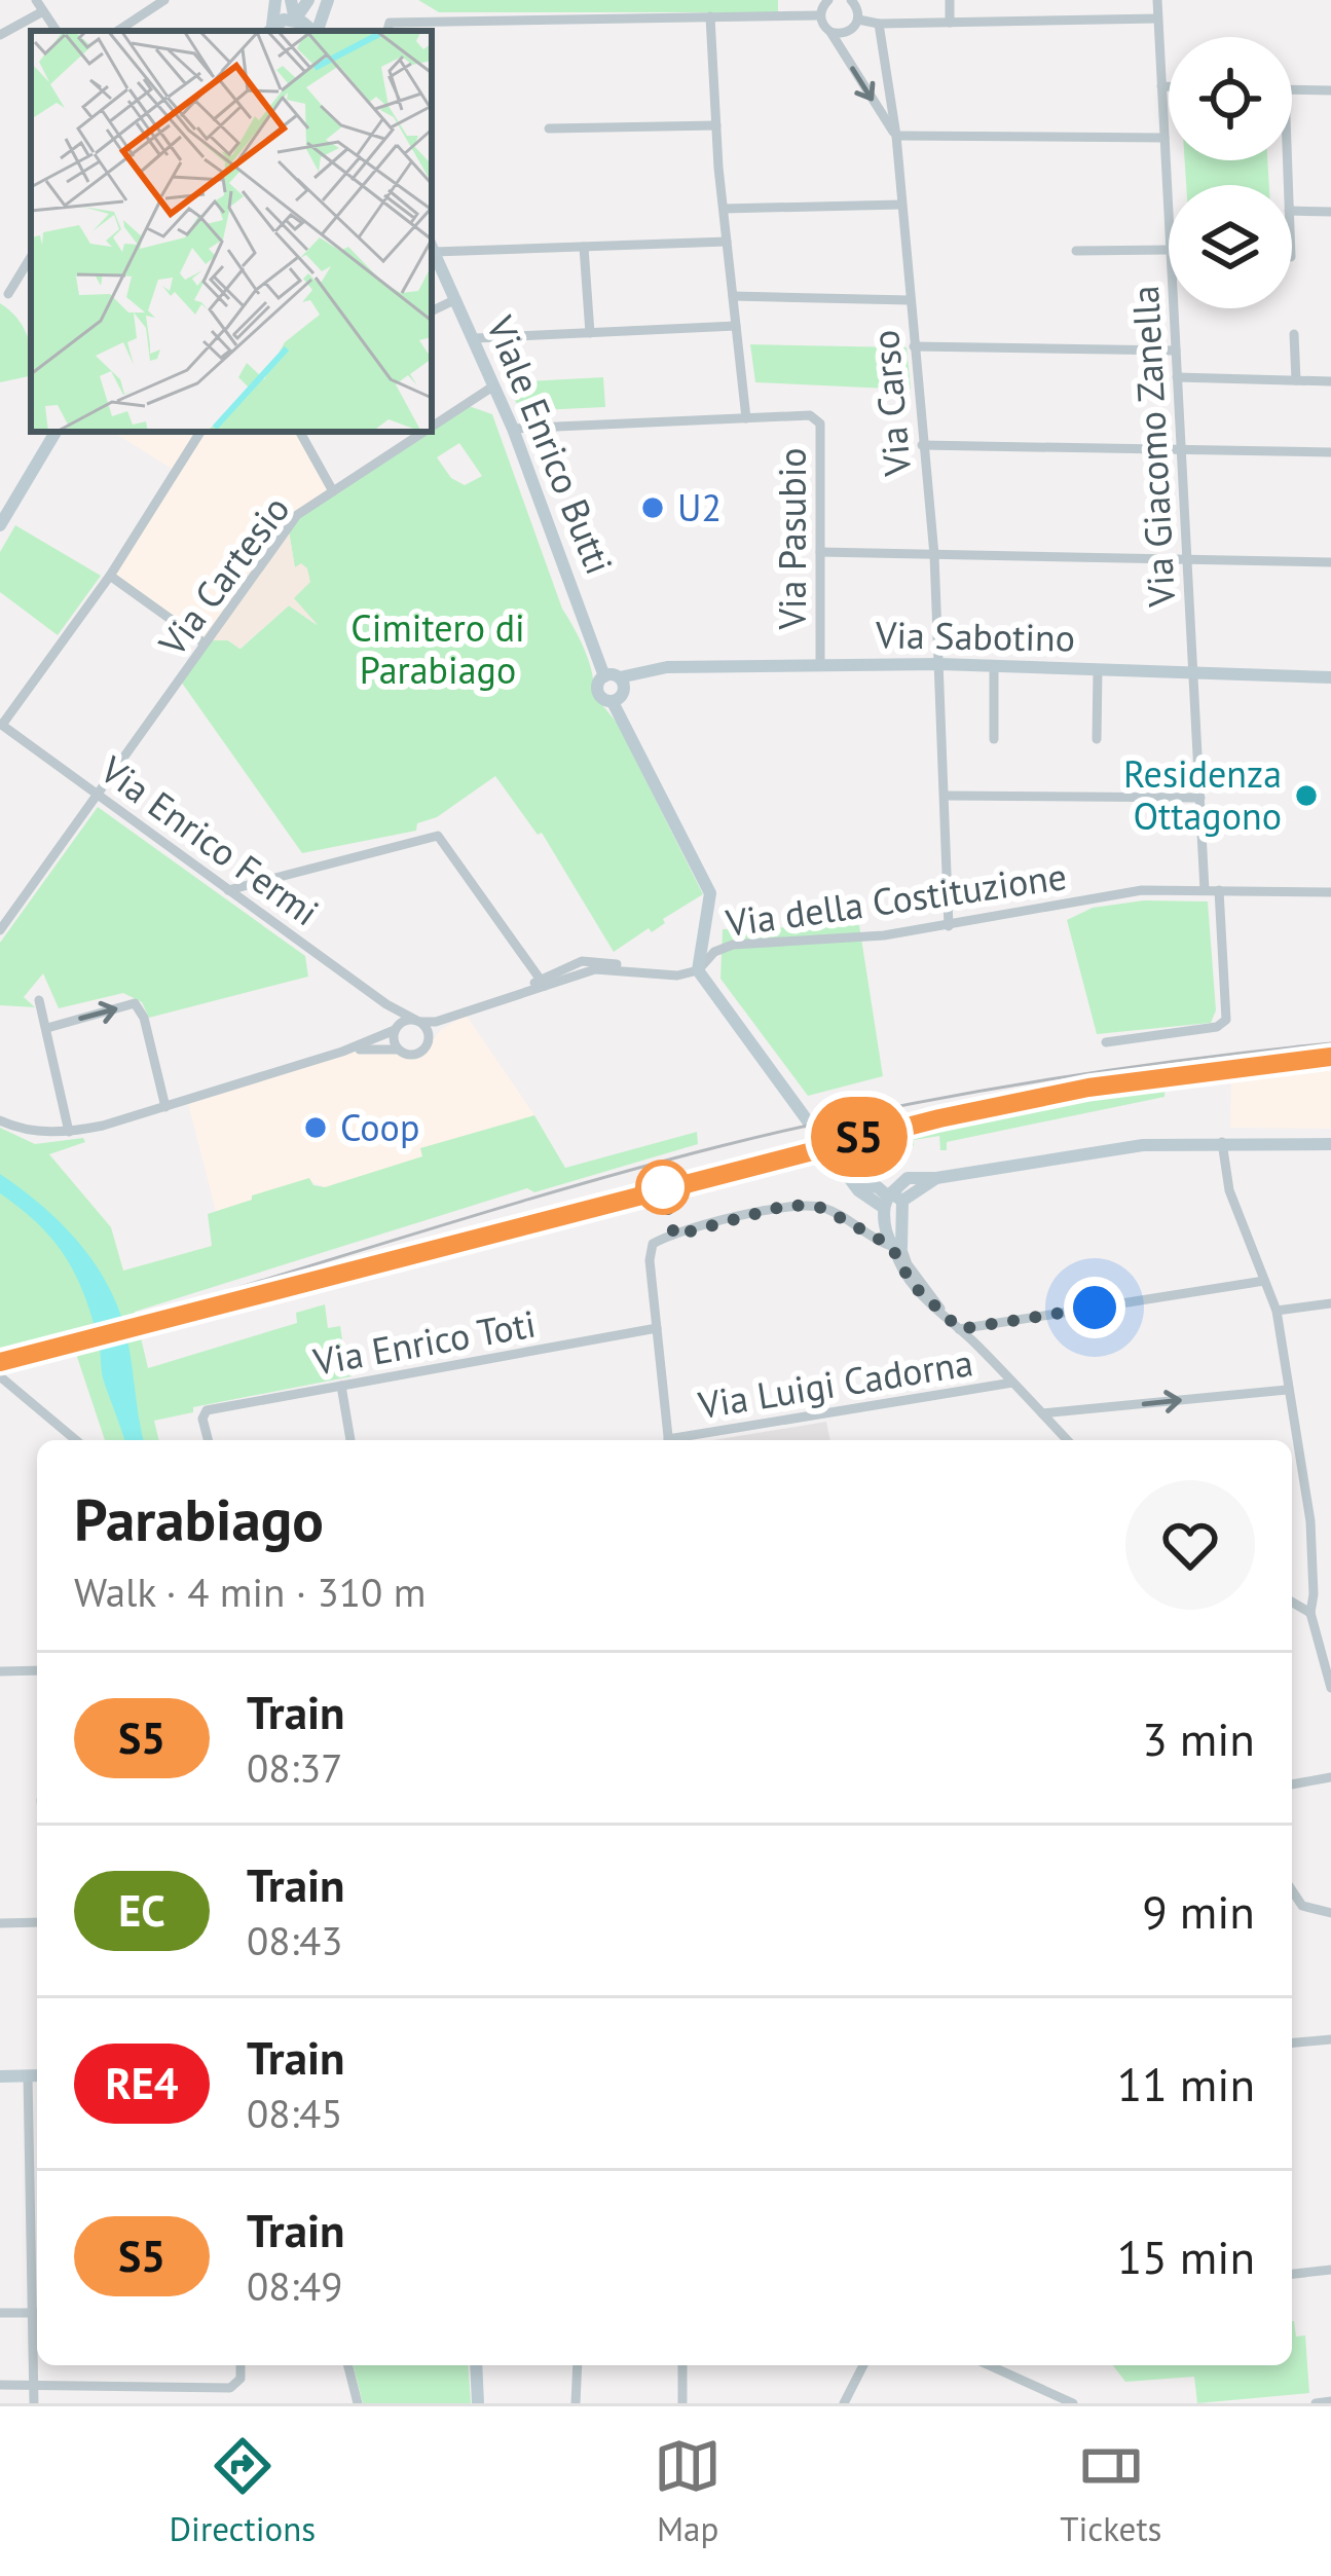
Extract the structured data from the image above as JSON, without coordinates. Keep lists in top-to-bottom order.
{
  "streets": {
    "street": [
      "Via Carso",
      "Viale Enrico Butti",
      "Via Giacomo Zanella",
      "Via Pasubio",
      "Via Cartesio",
      "Via Sabotino",
      "Via Enrico Fermi",
      "Via della Costituzione",
      "Via Enrico Toti",
      "Via Luigi Cadorna"
    ]
  },
  "crossings": [
    ["Via Carso", "Via Sabotino"],
    ["Via Carso", "Via della Costituzione"],
    ["Viale Enrico Butti", "Via Cartesio"],
    ["Viale Enrico Butti", "Via Sabotino"],
    ["Via Giacomo Zanella", "Via Sabotino"],
    ["Via Giacomo Zanella", "Via della Costituzione"],
    ["Via Pasubio", "Via Sabotino"],
    ["Via Cartesio", "Via Enrico Fermi"]
  ],
  "parks": ["Cimitero di Parabiago"],
  "places": ["U2", "Residenza Ottagono", "Coop"],
  "page": {
    "on_map": "S5",
    "heading": ["Parabiago", "Walk · 4 min · 310 m"],
    "list": [
      {
        "mark": "S5",
        "name": "Train",
        "note": "08:37",
        "value": "3 min"
      },
      {
        "mark": "EC",
        "name": "Train",
        "note": "08:43",
        "value": "9 min"
      },
      {
        "mark": "RE4",
        "name": "Train",
        "note": "08:45",
        "value": "11 min"
      },
      {
        "mark": "S5",
        "name": "Train",
        "note": "08:49",
        "value": "15 min"
      }
    ],
    "tabs": ["Directions", "Map", "Tickets"]
  }
}
